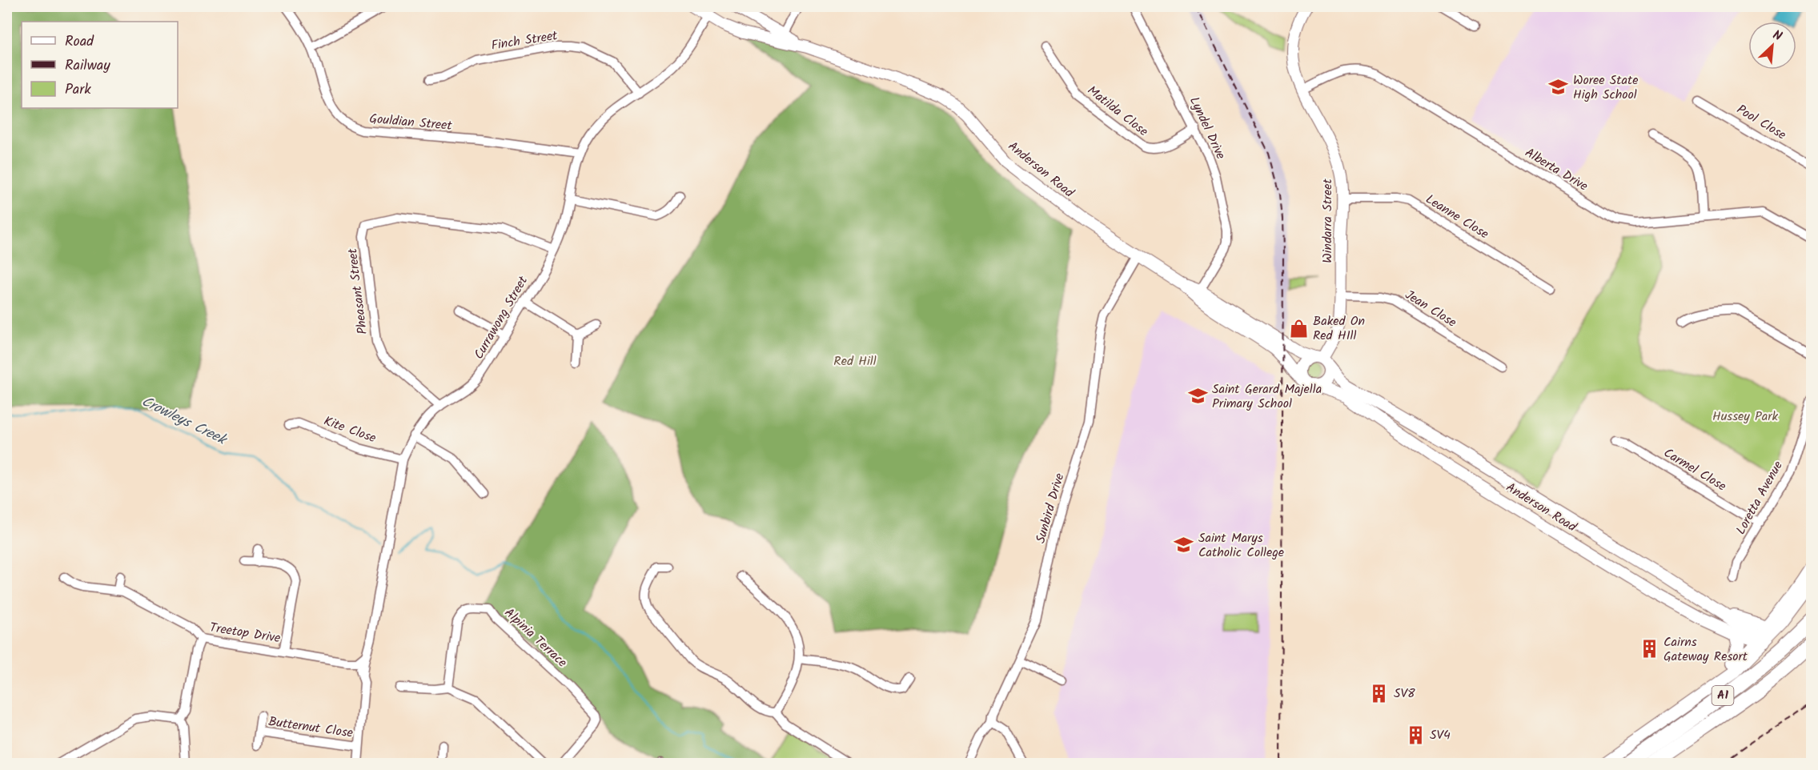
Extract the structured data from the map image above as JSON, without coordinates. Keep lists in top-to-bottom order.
{
  "streets": {
    "highway": ["A1"],
    "street": [
      "Finch Street",
      "Matilda Close",
      "Gouldian Street",
      "Pool Close",
      "Lyndel Drive",
      "Anderson Road",
      "Alberta Drive",
      "Leanne Close",
      "Windarra Street",
      "Pheasant Street",
      "Jean Close",
      "Currawong Street",
      "Kite Close",
      "Carmel Close",
      "Loretta Avenue",
      "Sunbird Drive",
      "Treetop Drive",
      "Alpinia Terrace",
      "Butternut Close"
    ]
  },
  "crossings": [
    ["Finch Street", "Currawong Street"],
    ["Matilda Close", "Lyndel Drive"],
    ["Gouldian Street", "Currawong Street"],
    ["Lyndel Drive", "Anderson Road"],
    ["Anderson Road", "Windarra Street"],
    ["Anderson Road", "Currawong Street"],
    ["Anderson Road", "Sunbird Drive"],
    ["Alberta Drive", "Windarra Street"],
    ["Leanne Close", "Windarra Street"],
    ["Windarra Street", "Jean Close"],
    ["Pheasant Street", "Currawong Street"],
    ["Currawong Street", "Kite Close"],
    ["Carmel Close", "Loretta Avenue"]
  ],
  "water": ["Crowleys Creek"],
  "parks": ["Red Hill", "Hussey Park"],
  "places": {
    "school or university": ["Woree State High School", "Saint Gerard Majella Primary School", "Saint Marys Catholic College"],
    "shop": ["Baked On Red HIll"],
    "building": ["Cairns Gateway Resort", "SV8", "SV4"]
  },
  "legend": ["Road", "Railway", "Park"],
  "north": "top right"
}
